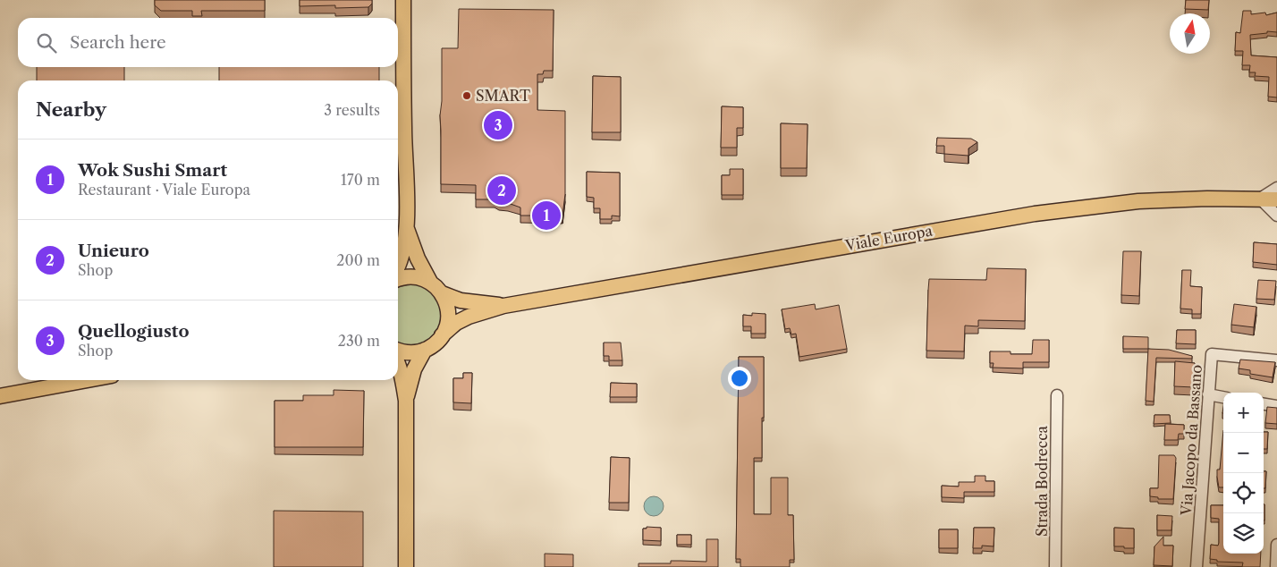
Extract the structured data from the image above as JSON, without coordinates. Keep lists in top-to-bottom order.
{
  "streets": {
    "main road": ["Viale Europa"],
    "street": ["Via Jacopo da Bassano", "Strada Bodrecca"]
  },
  "places": ["SMART"],
  "north": "top",
  "page": {
    "search": "Search here",
    "heading": ["Nearby", "3 results"],
    "pins": ["3", "2", "1"],
    "list": [
      {
        "mark": "1",
        "name": "Wok Sushi Smart",
        "note": "Restaurant · Viale Europa",
        "value": "170 m"
      },
      {
        "mark": "2",
        "name": "Unieuro",
        "note": "Shop",
        "value": "200 m"
      },
      {
        "mark": "3",
        "name": "Quellogiusto",
        "note": "Shop",
        "value": "230 m"
      }
    ],
    "map_buttons": ["+", "−"]
  }
}
